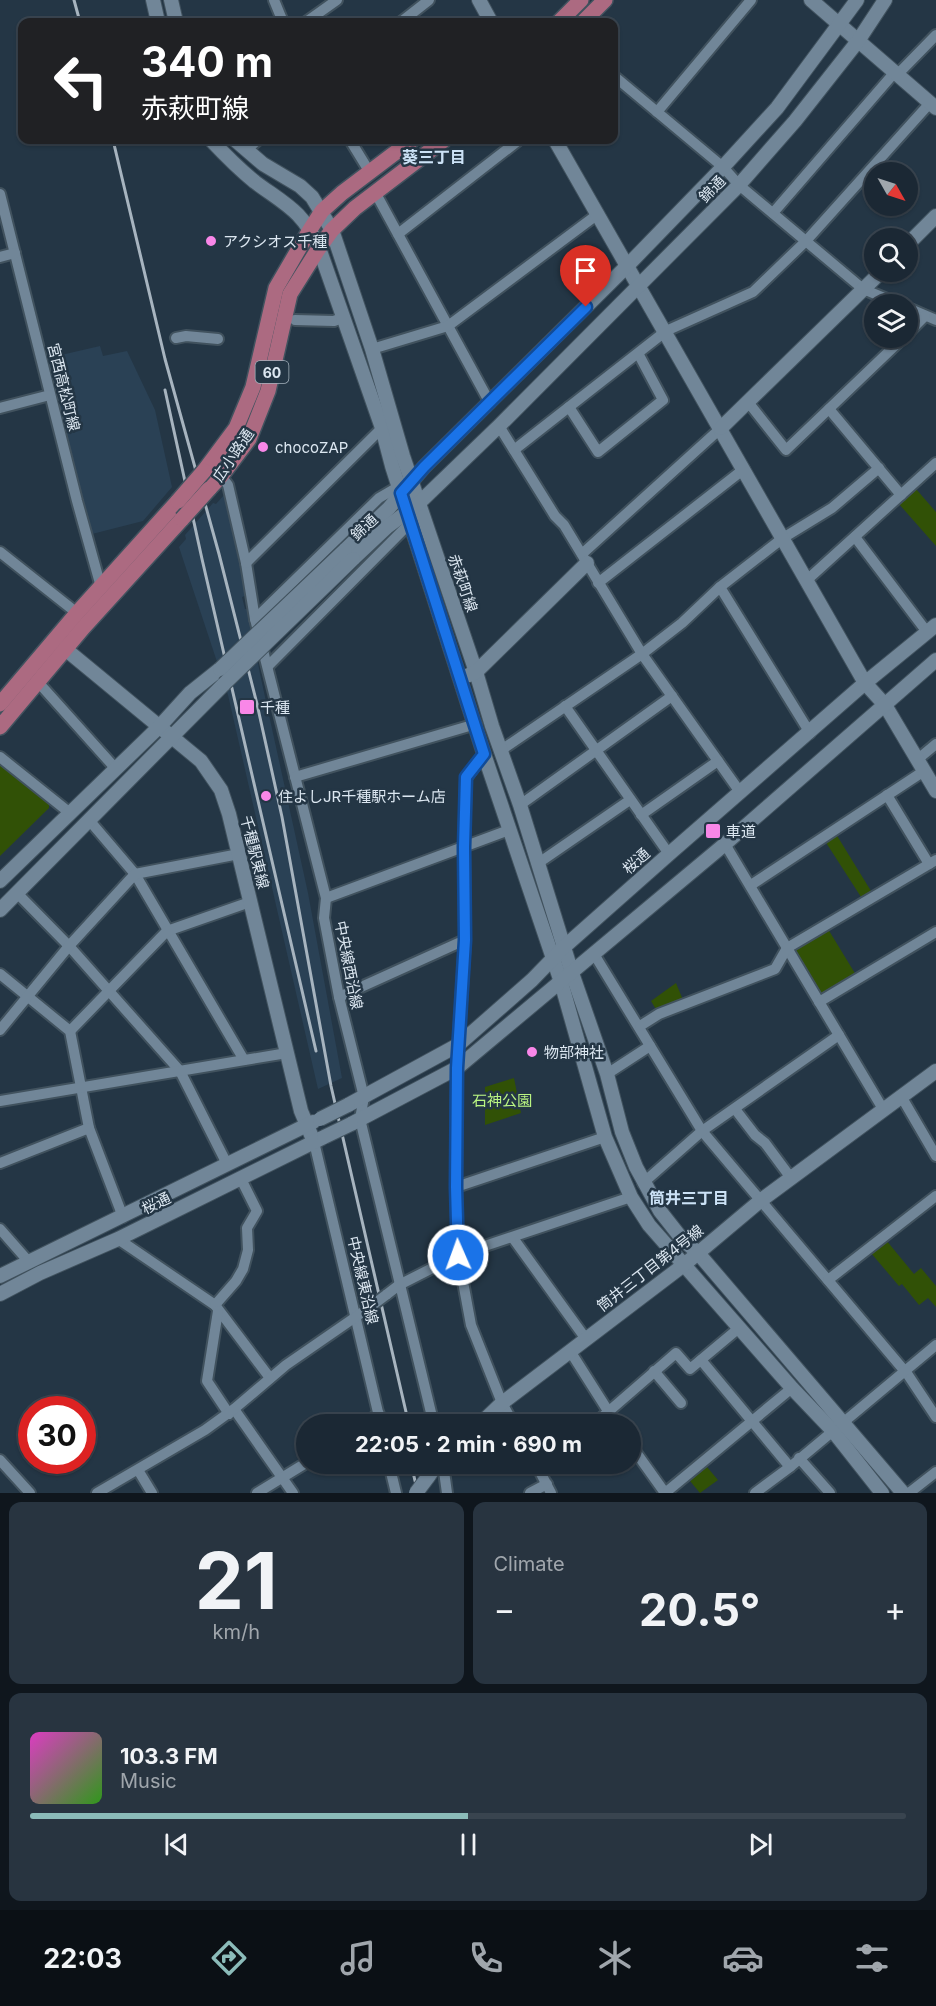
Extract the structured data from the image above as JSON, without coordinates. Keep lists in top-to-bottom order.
{
  "streets": {
    "main road": ["60", "広小路通"],
    "street": [
      "錦通",
      "宮西高松町線",
      "赤萩町線",
      "千種駅東線",
      "桜通",
      "中央線西沿線",
      "筒井三丁目第4号線",
      "中央線東沿線"
    ]
  },
  "crossings": [
    ["錦通", "赤萩町線"],
    ["錦通", "千種駅東線"],
    ["宮西高松町線", "広小路通"],
    ["広小路通", "赤萩町線"],
    ["広小路通", "千種駅東線"],
    ["広小路通", "中央線西沿線"],
    ["赤萩町線", "桜通"],
    ["千種駅東線", "桜通"],
    ["千種駅東線", "中央線東沿線"],
    ["桜通", "中央線西沿線"],
    ["桜通", "中央線東沿線"]
  ],
  "districts": ["葵三丁目", "筒井三丁目"],
  "parks": ["石神公園"],
  "places": {
    "other": [
      "アクシオス千種",
      "chocoZAP",
      "住よしJR千種駅ホーム店",
      "物部神社"
    ],
    "transit": ["千種", "車道"]
  },
  "north": "bottom right",
  "page": {
    "turn": ["340 m", "赤萩町線"],
    "limit": "30",
    "trip": "22:05 · 2 min · 690 m",
    "tile": [
      ["21", "km/h"],
      "Climate"
    ],
    "heat": ["−", "20.5°", "+"],
    "song": ["103.3 FM", "Music"],
    "tabs": "22:03"
  }
}
